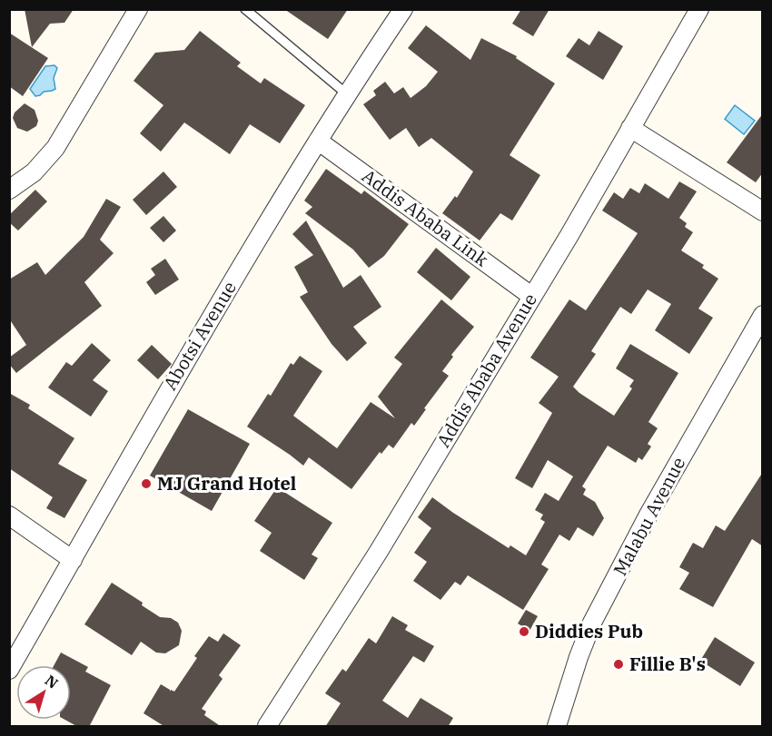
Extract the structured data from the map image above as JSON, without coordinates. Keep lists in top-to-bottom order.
{
  "streets": {
    "street": [
      "Addis Ababa Link",
      "Abotsi Avenue",
      "Addis Ababa Avenue",
      "Malabu Avenue"
    ]
  },
  "crossings": [
    ["Addis Ababa Link", "Abotsi Avenue"],
    ["Addis Ababa Link", "Addis Ababa Avenue"]
  ],
  "places": ["MJ Grand Hotel", "Diddies Pub", "Fillie B's"],
  "north": "top right"
}
